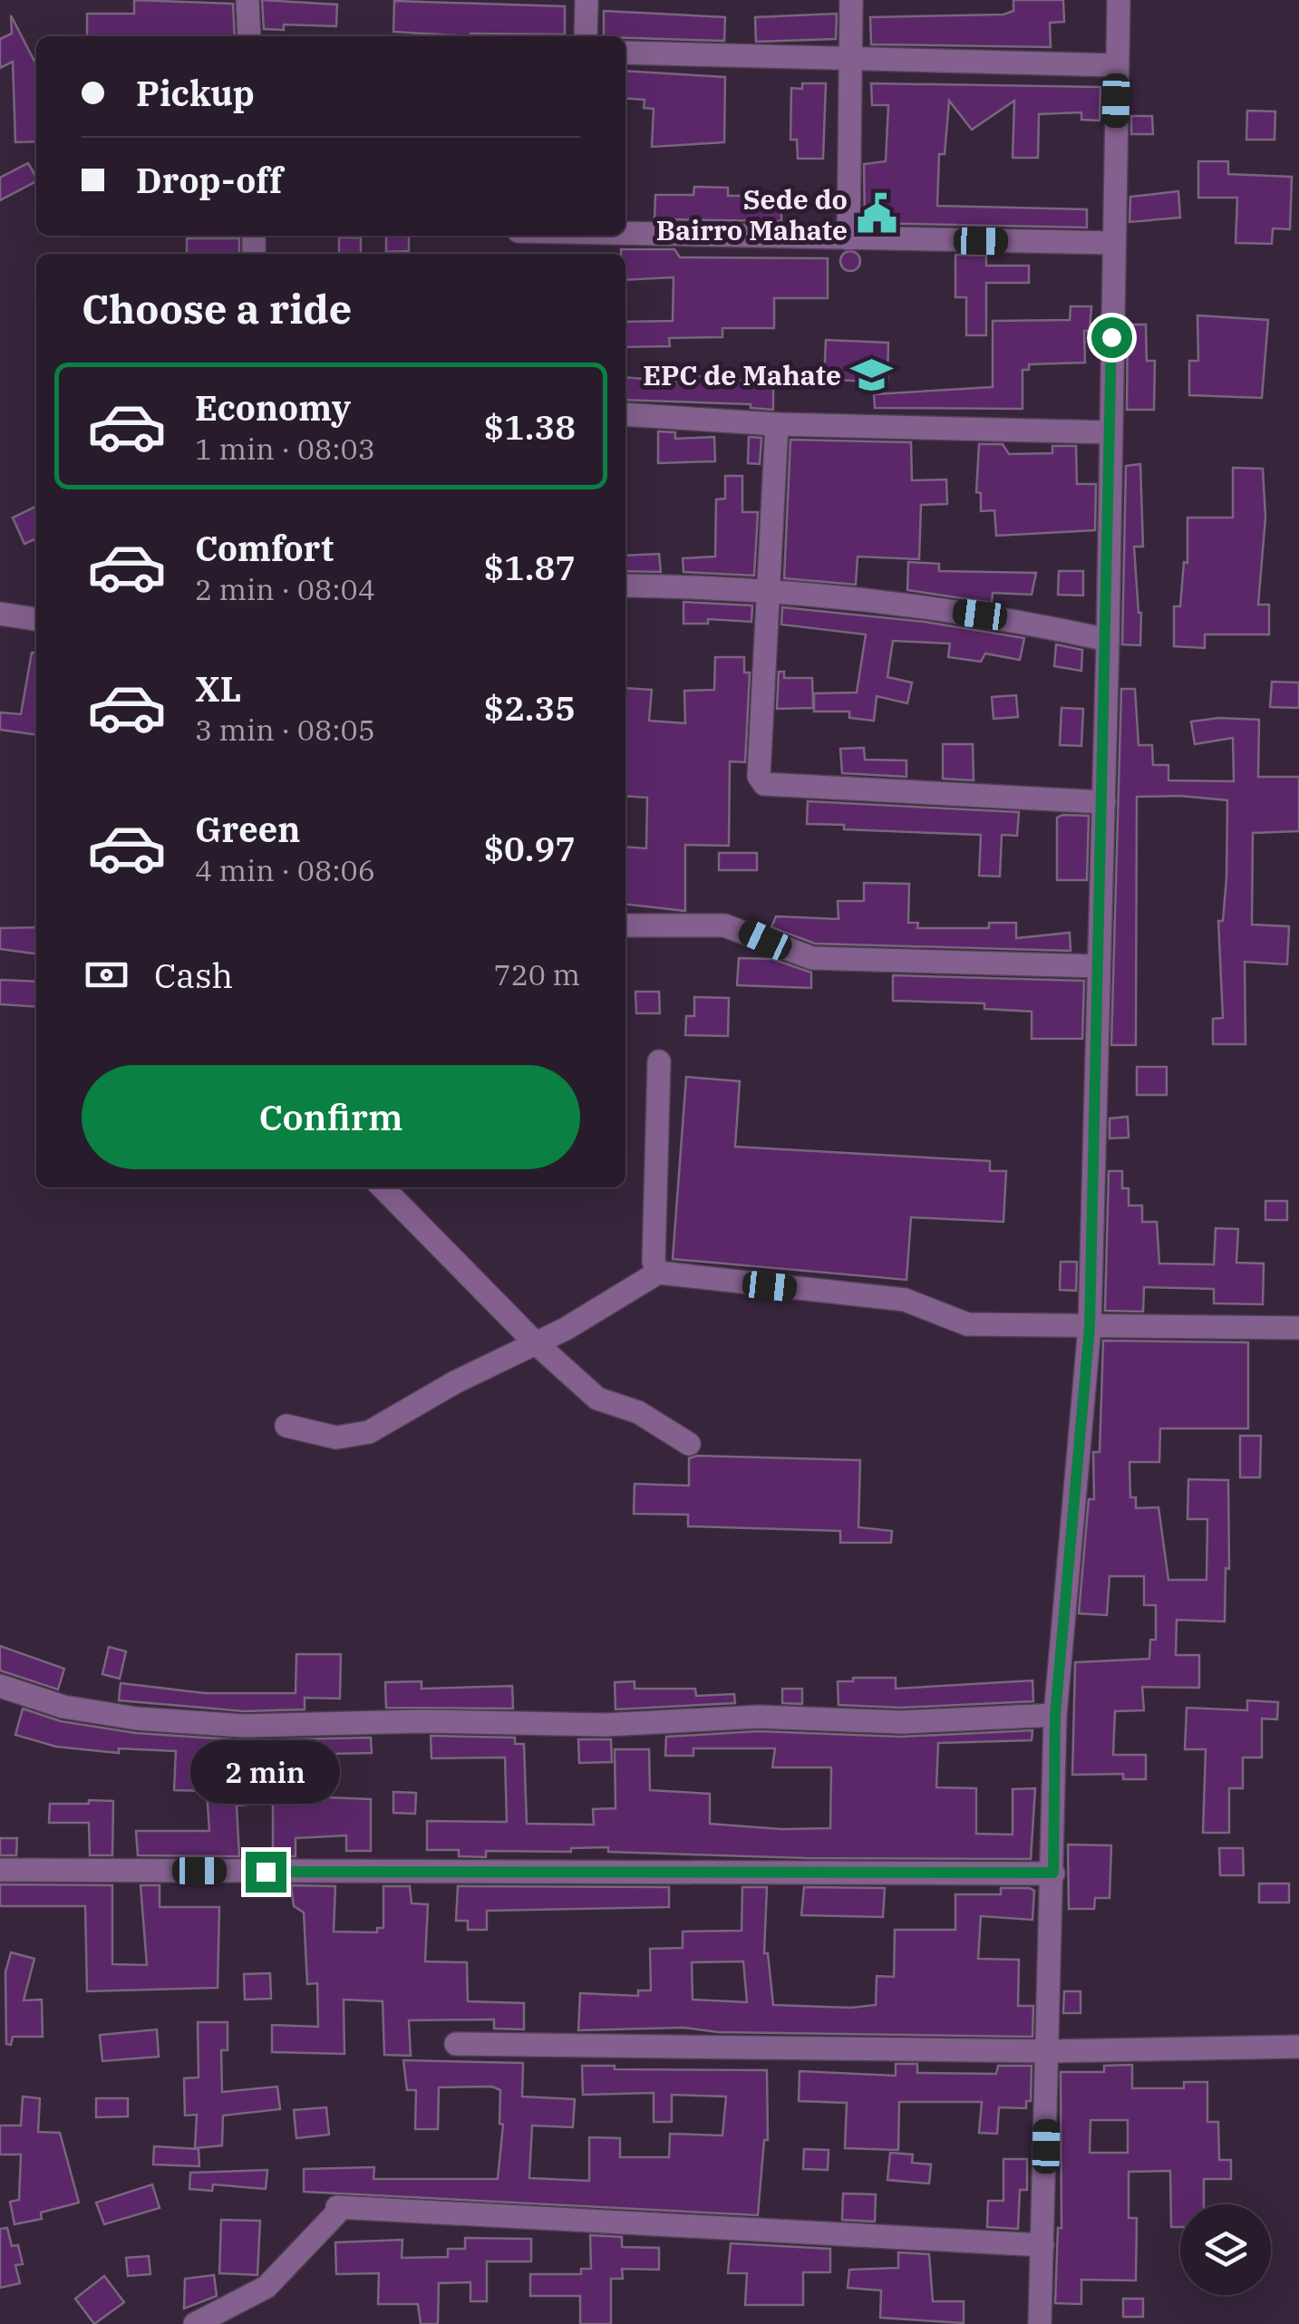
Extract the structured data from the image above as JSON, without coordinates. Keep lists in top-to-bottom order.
{
  "places": {
    "public building": ["Sede do Bairro Mahate"],
    "school or university": ["EPC de Mahate"]
  },
  "page": {
    "banner": ["Pickup", "Drop-off"],
    "heading": "Choose a ride",
    "list": [
      {
        "name": "Economy",
        "note": "1 min · 08:03",
        "value": "$1.38"
      },
      {
        "name": "Comfort",
        "note": "2 min · 08:04",
        "value": "$1.87"
      },
      {
        "name": "XL",
        "note": "3 min · 08:05",
        "value": "$2.35"
      },
      {
        "name": "Green",
        "note": "4 min · 08:06",
        "value": "$0.97"
      }
    ],
    "pay": ["Cash", "720 m"],
    "buttons": "Confirm",
    "bubble": "2 min"
  }
}
